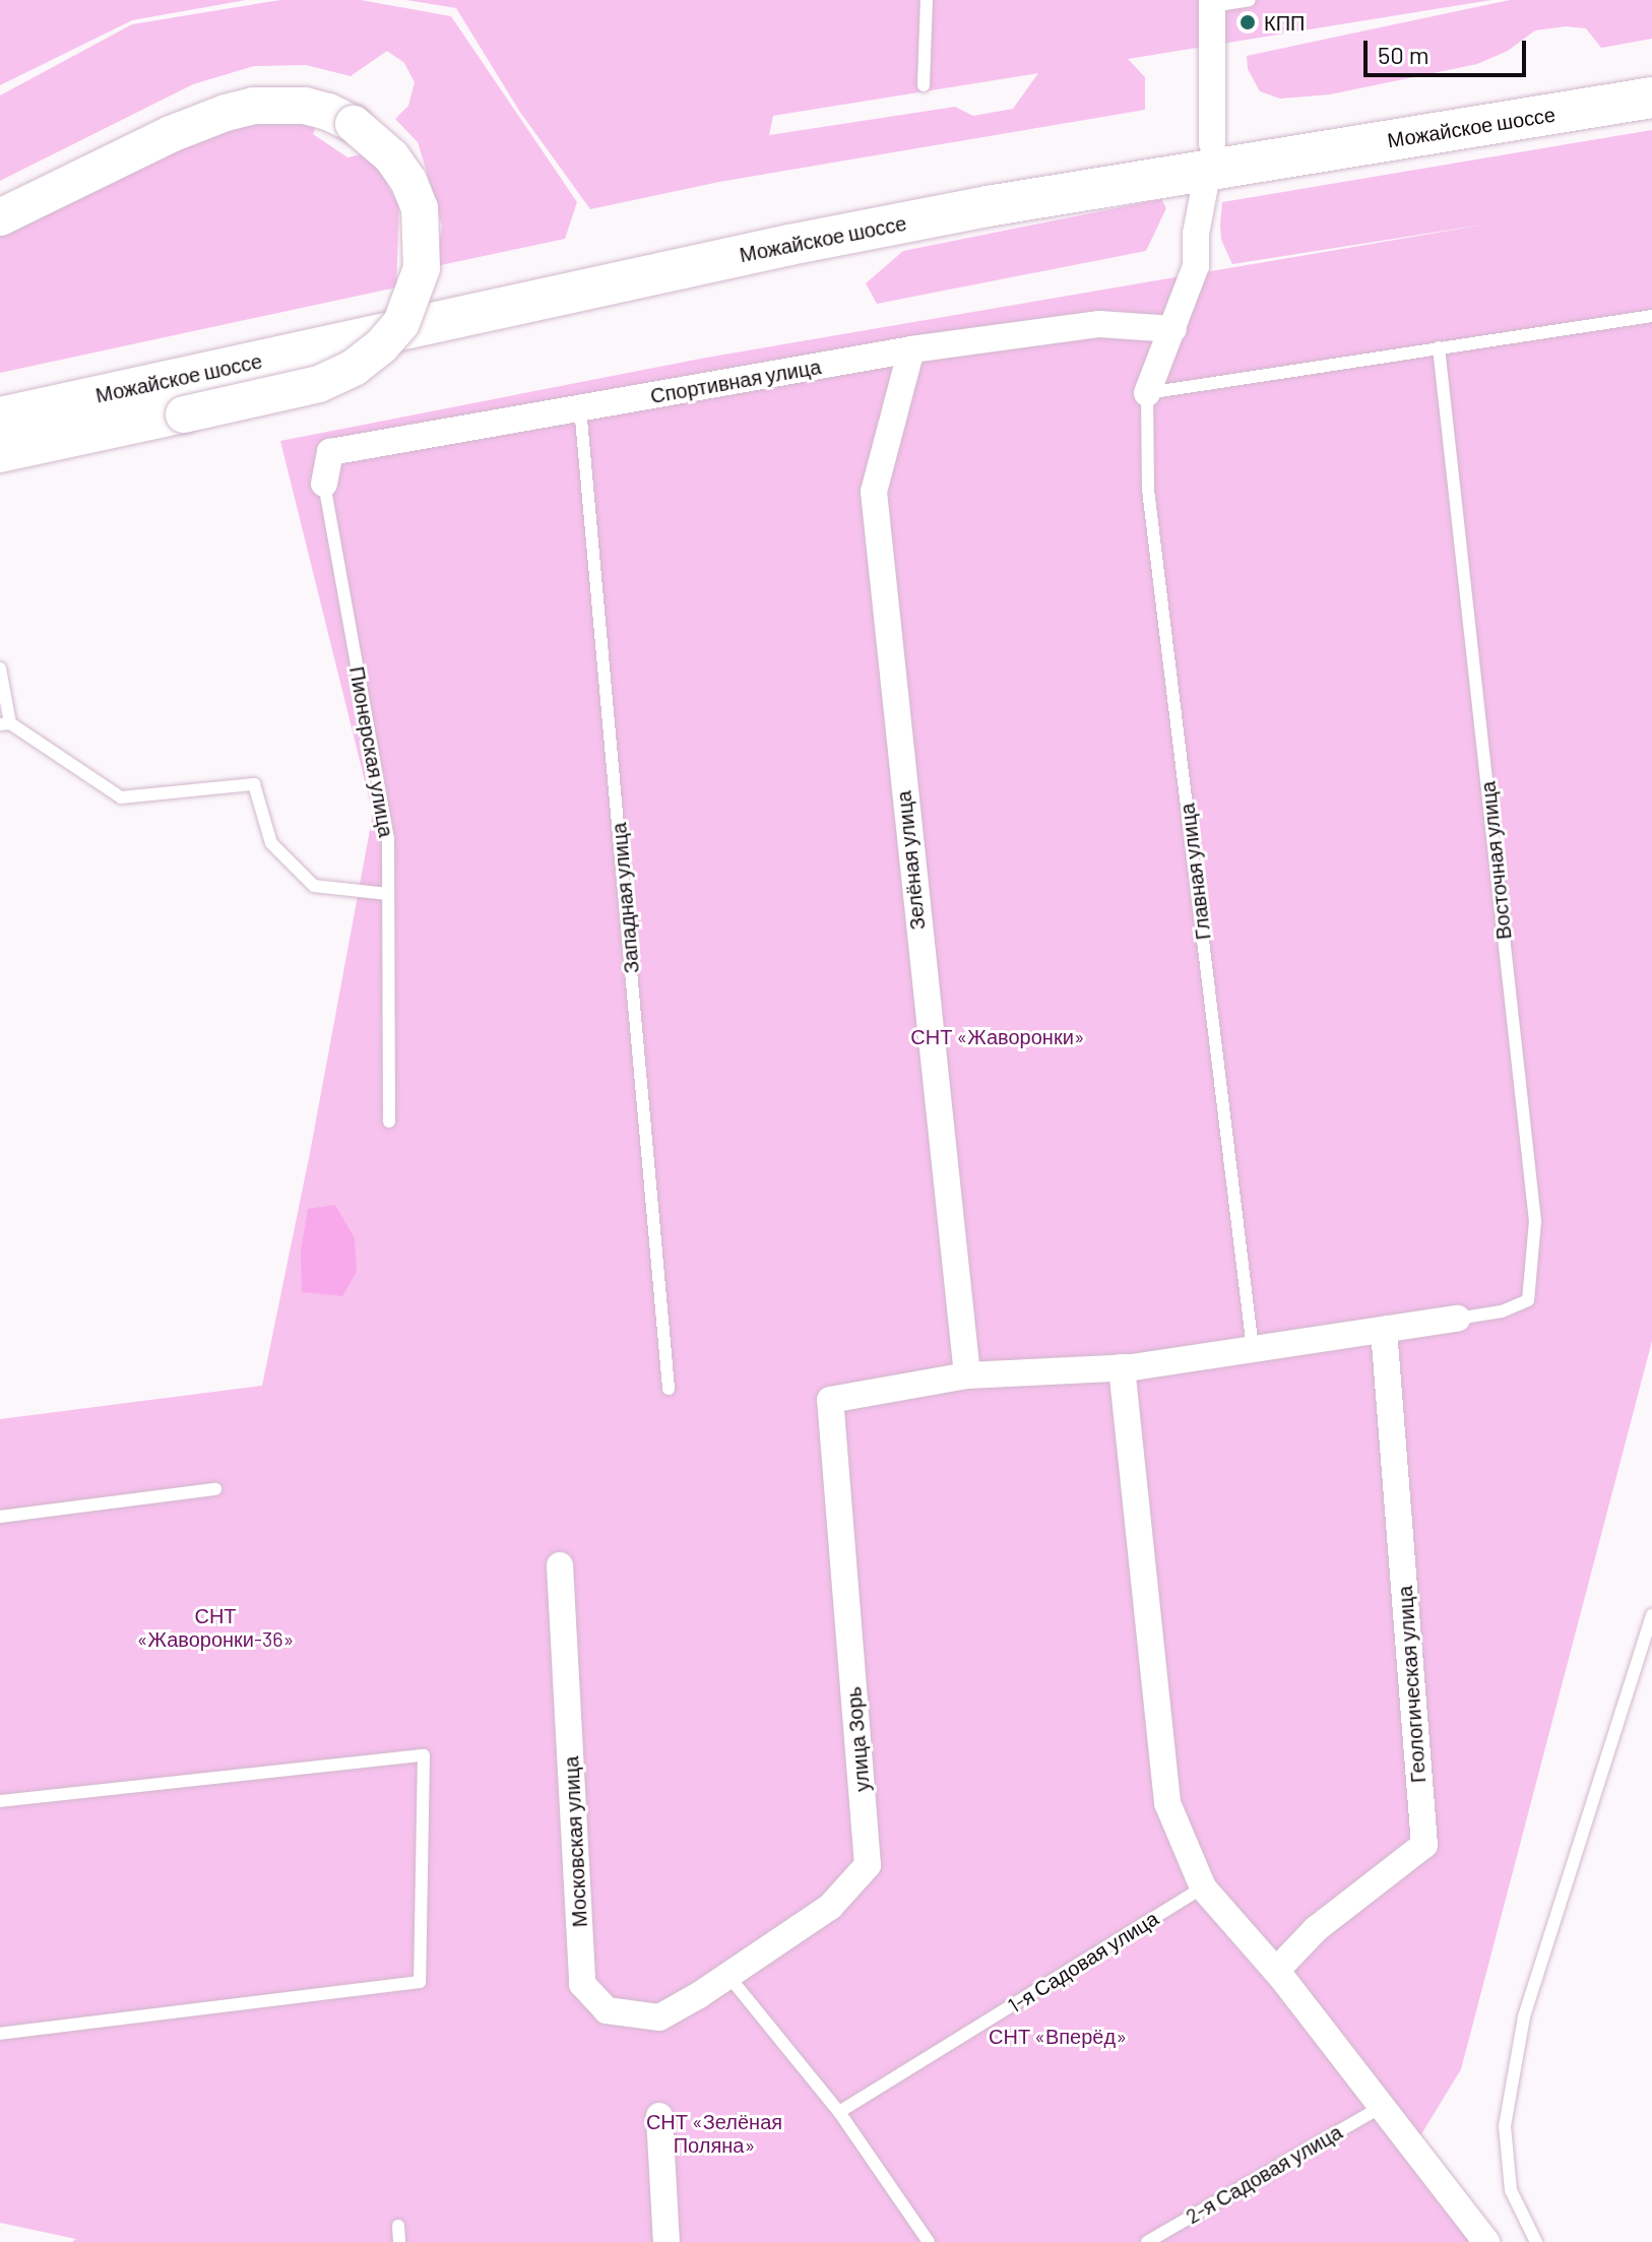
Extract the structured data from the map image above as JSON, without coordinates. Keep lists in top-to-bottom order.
{
  "streets": {
    "main road": ["Можайское шоссе"],
    "street": [
      "Спортивная улица",
      "Зелёная улица",
      "Геологическая улица",
      "улица Зорь",
      "Московская улица"
    ],
    "lane": [
      "Пионерская улица",
      "Восточная улица",
      "Главная улица",
      "Западная улица",
      "1-я Садовая улица",
      "2-я Садовая улица"
    ]
  },
  "crossings": [
    ["Спортивная улица", "Пионерская улица"],
    ["Спортивная улица", "Зелёная улица"],
    ["Спортивная улица", "Западная улица"],
    ["Зелёная улица", "улица Зорь"],
    ["улица Зорь", "Московская улица"]
  ],
  "parks": [
    "СНТ «Жаворонки»",
    "СНТ «Жаворонки-36»",
    "СНТ «Вперёд»",
    "СНТ «Зелёная Поляна»"
  ],
  "places": ["КПП"],
  "scale_bar": "50 m"
}
